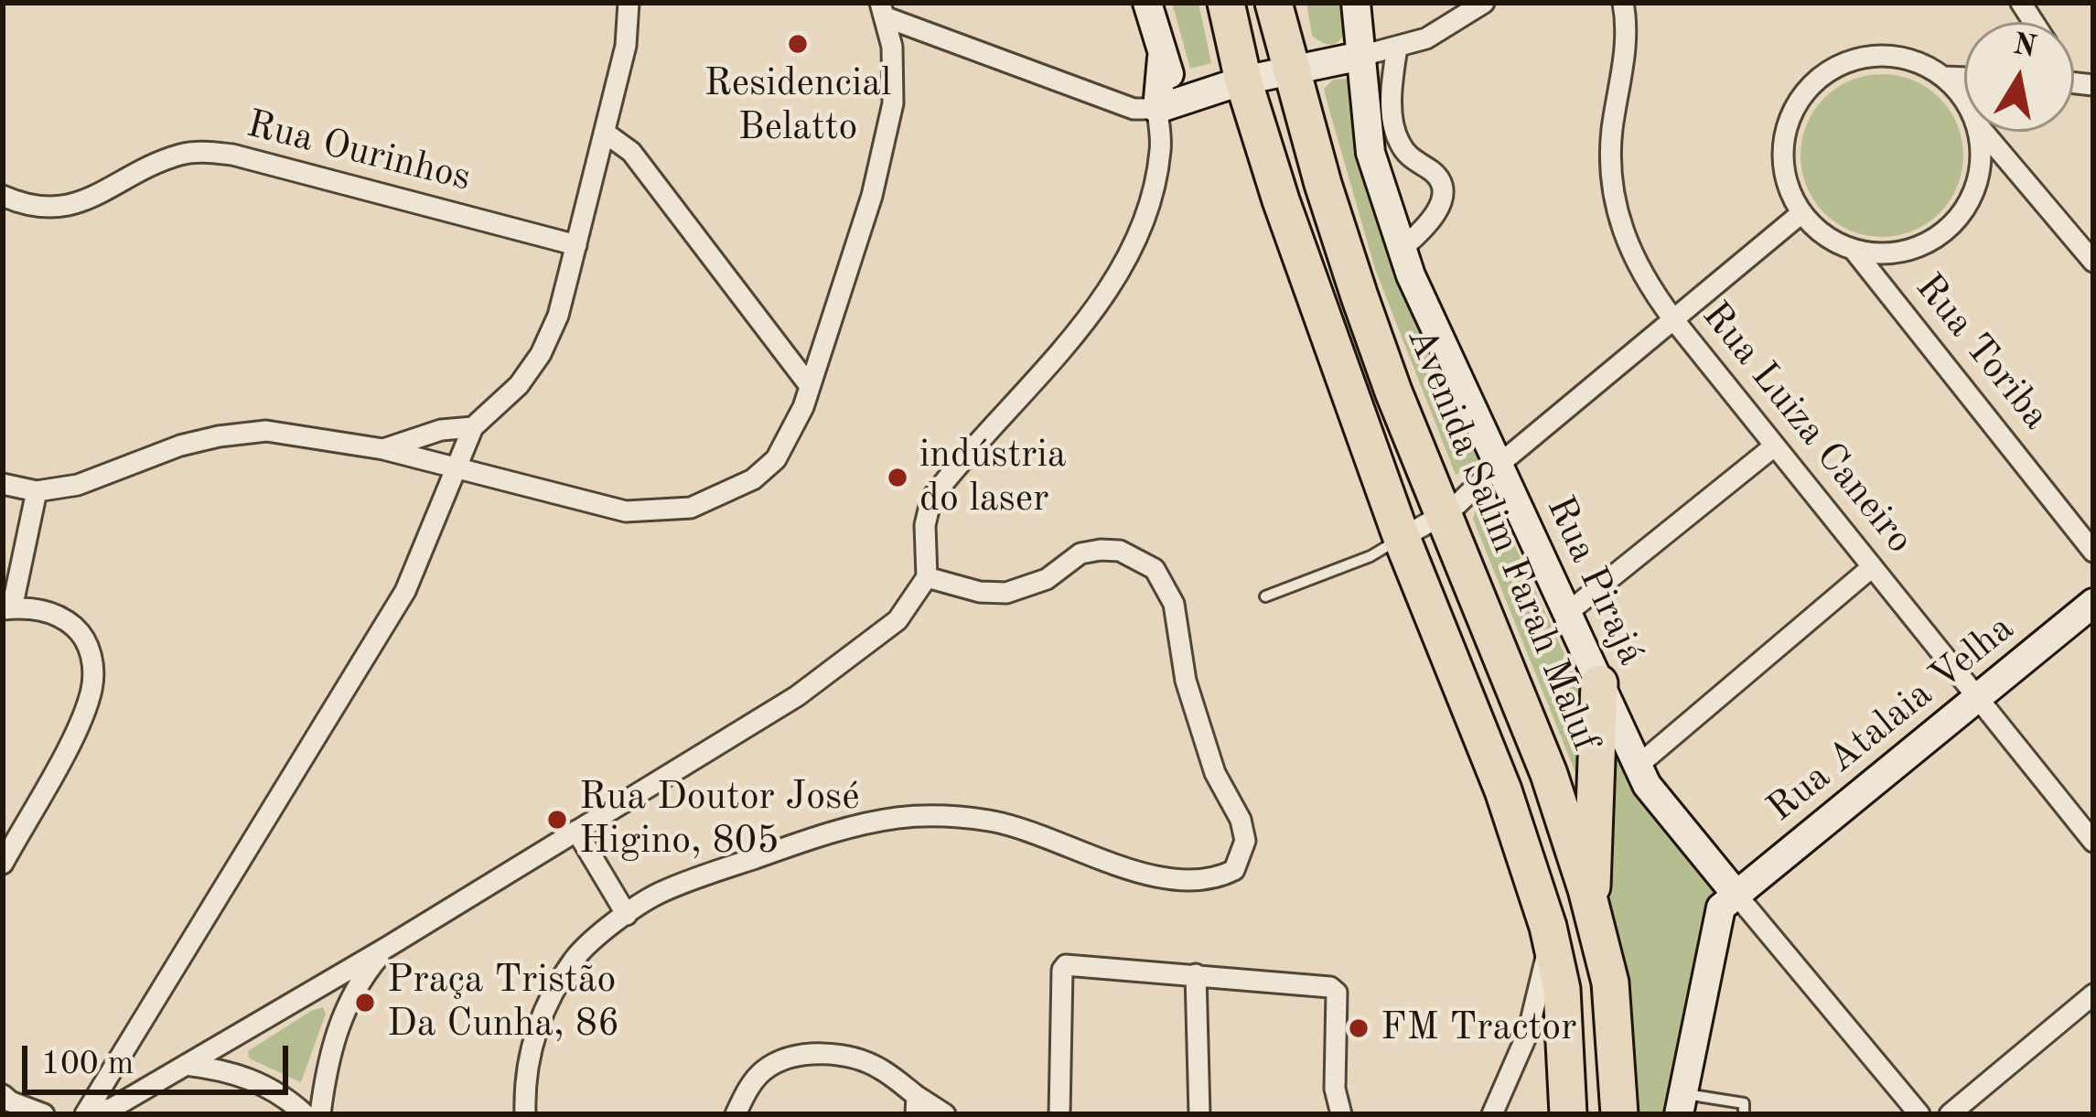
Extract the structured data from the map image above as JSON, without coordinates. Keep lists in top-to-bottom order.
{
  "streets": {
    "highway": ["Avenida Salim Farah Maluf"],
    "street": [
      "Rua Ourinhos",
      "Rua Toriba",
      "Rua Luiza Caneiro",
      "Rua Pirajá",
      "Rua Atalaia Velha"
    ]
  },
  "crossings": [
    ["Rua Luiza Caneiro", "Rua Atalaia Velha"],
    ["Rua Pirajá", "Rua Atalaia Velha"]
  ],
  "places": [
    "Residencial Belatto",
    "indústria do laser",
    "Rua Doutor José Higino, 805",
    "Praça Tristão Da Cunha, 86",
    "FM Tractor"
  ],
  "scale_bar": "100 m",
  "north": "top"
}
